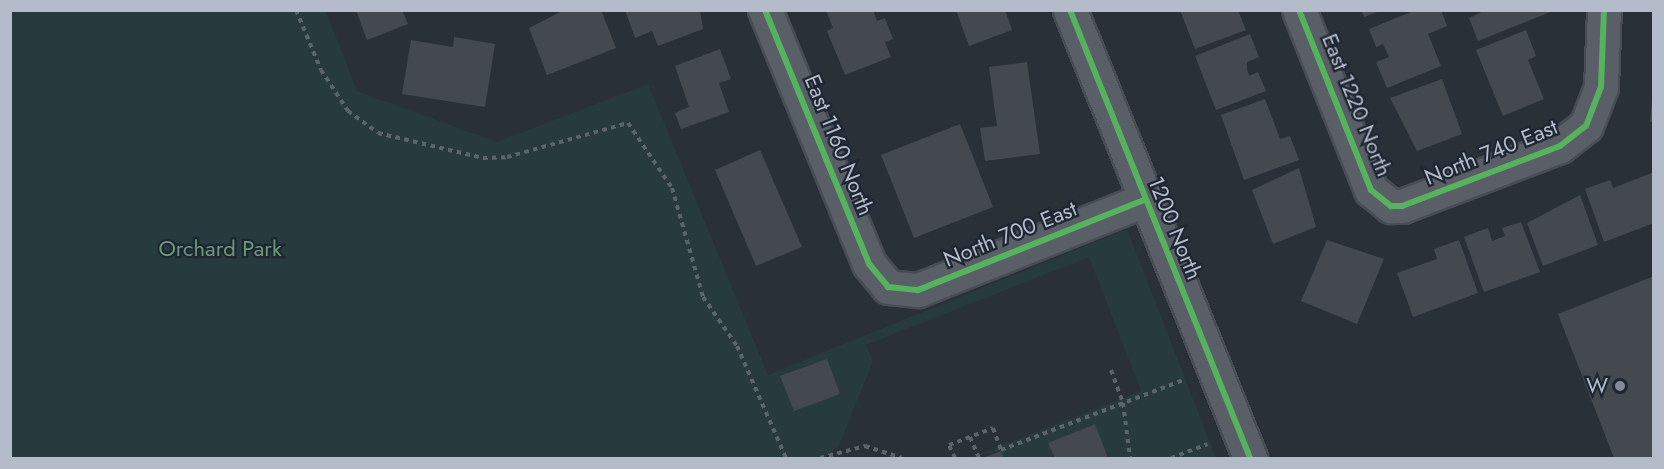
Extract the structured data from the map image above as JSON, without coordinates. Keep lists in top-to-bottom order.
{
  "streets": {
    "street": [
      "East 1220 North",
      "East 1160 North",
      "North 740 East",
      "1200 North",
      "North 700 East"
    ]
  },
  "crossings": [
    ["East 1220 North", "North 740 East"],
    ["East 1160 North", "North 700 East"],
    ["1200 North", "North 700 East"]
  ],
  "parks": ["Orchard Park"],
  "places": ["W"]
}
